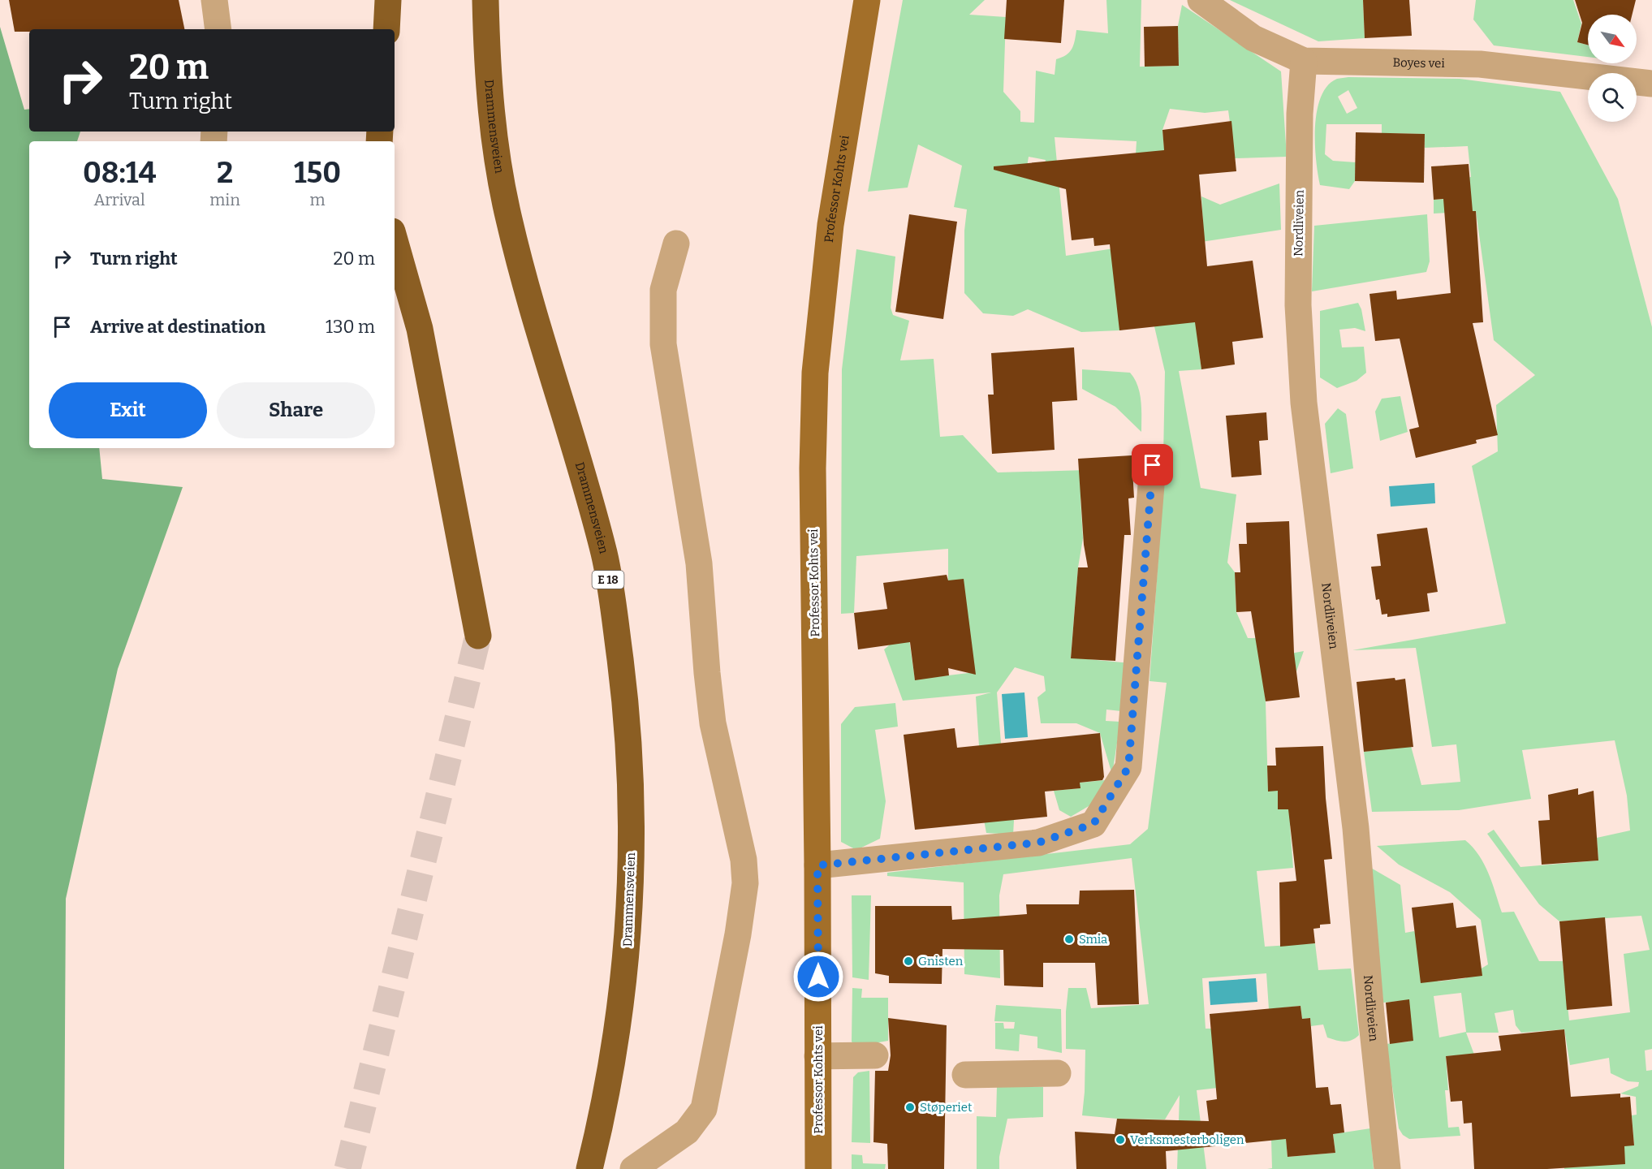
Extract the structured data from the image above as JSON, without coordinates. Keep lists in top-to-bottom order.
{
  "streets": {
    "highway": ["Drammensveien", "E 18"],
    "main road": ["Professor Kohts vei"],
    "street": ["Boyes vei", "Nordliveien"]
  },
  "crossings": [
    ["Boyes vei", "Nordliveien"]
  ],
  "places": [
    "Smia",
    "Gnisten",
    "Støperiet",
    "Verksmesterboligen"
  ],
  "north": "bottom right",
  "page": {
    "turn": ["20 m", "Turn right"],
    "eta": [
      "08:14",
      "Arrival",
      "2",
      "min",
      "150",
      "m"
    ],
    "list": [
      {
        "name": "Turn right",
        "value": "20 m"
      },
      {
        "name": "Arrive at destination",
        "value": "130 m"
      }
    ],
    "buttons": ["Exit", "Share"]
  }
}
